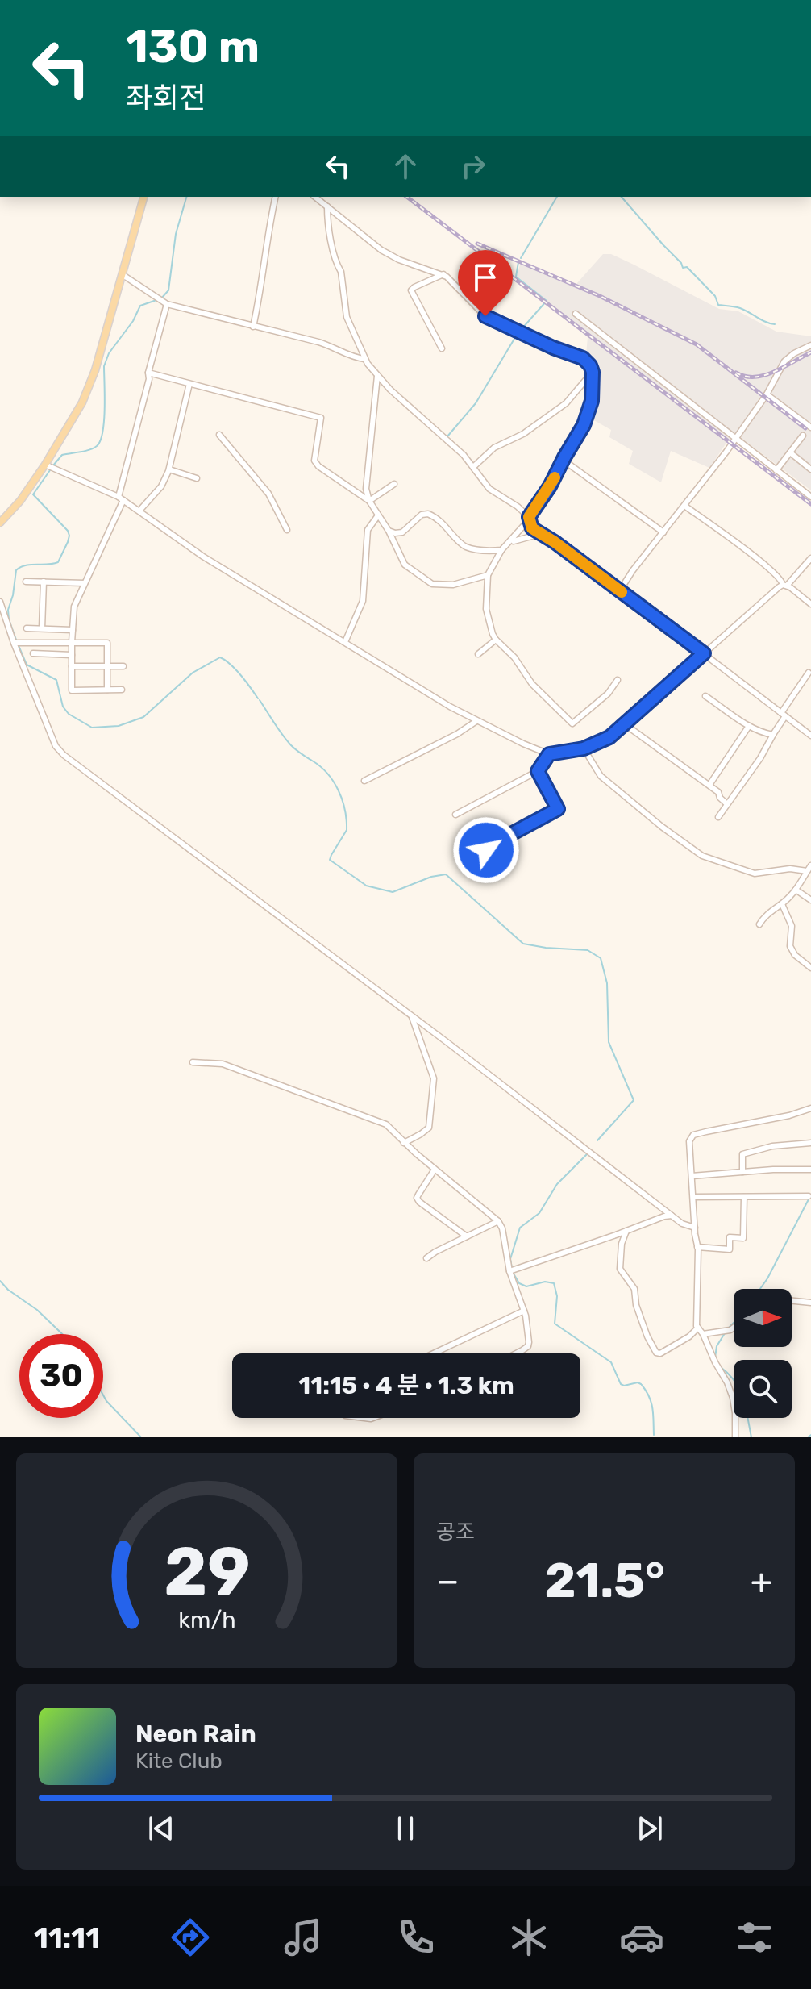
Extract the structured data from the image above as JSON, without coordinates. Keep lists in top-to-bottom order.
{
  "north": "right",
  "page": {
    "turn": ["130 m", "좌회전"],
    "limit": "30",
    "trip": "11:15 · 4 분 · 1.3 km",
    "tile": "공조",
    "heat": ["−", "21.5°", "+"],
    "song": ["Neon Rain", "Kite Club"],
    "tabs": "11:11",
    "gauge": ["29", "km/h"]
  }
}
